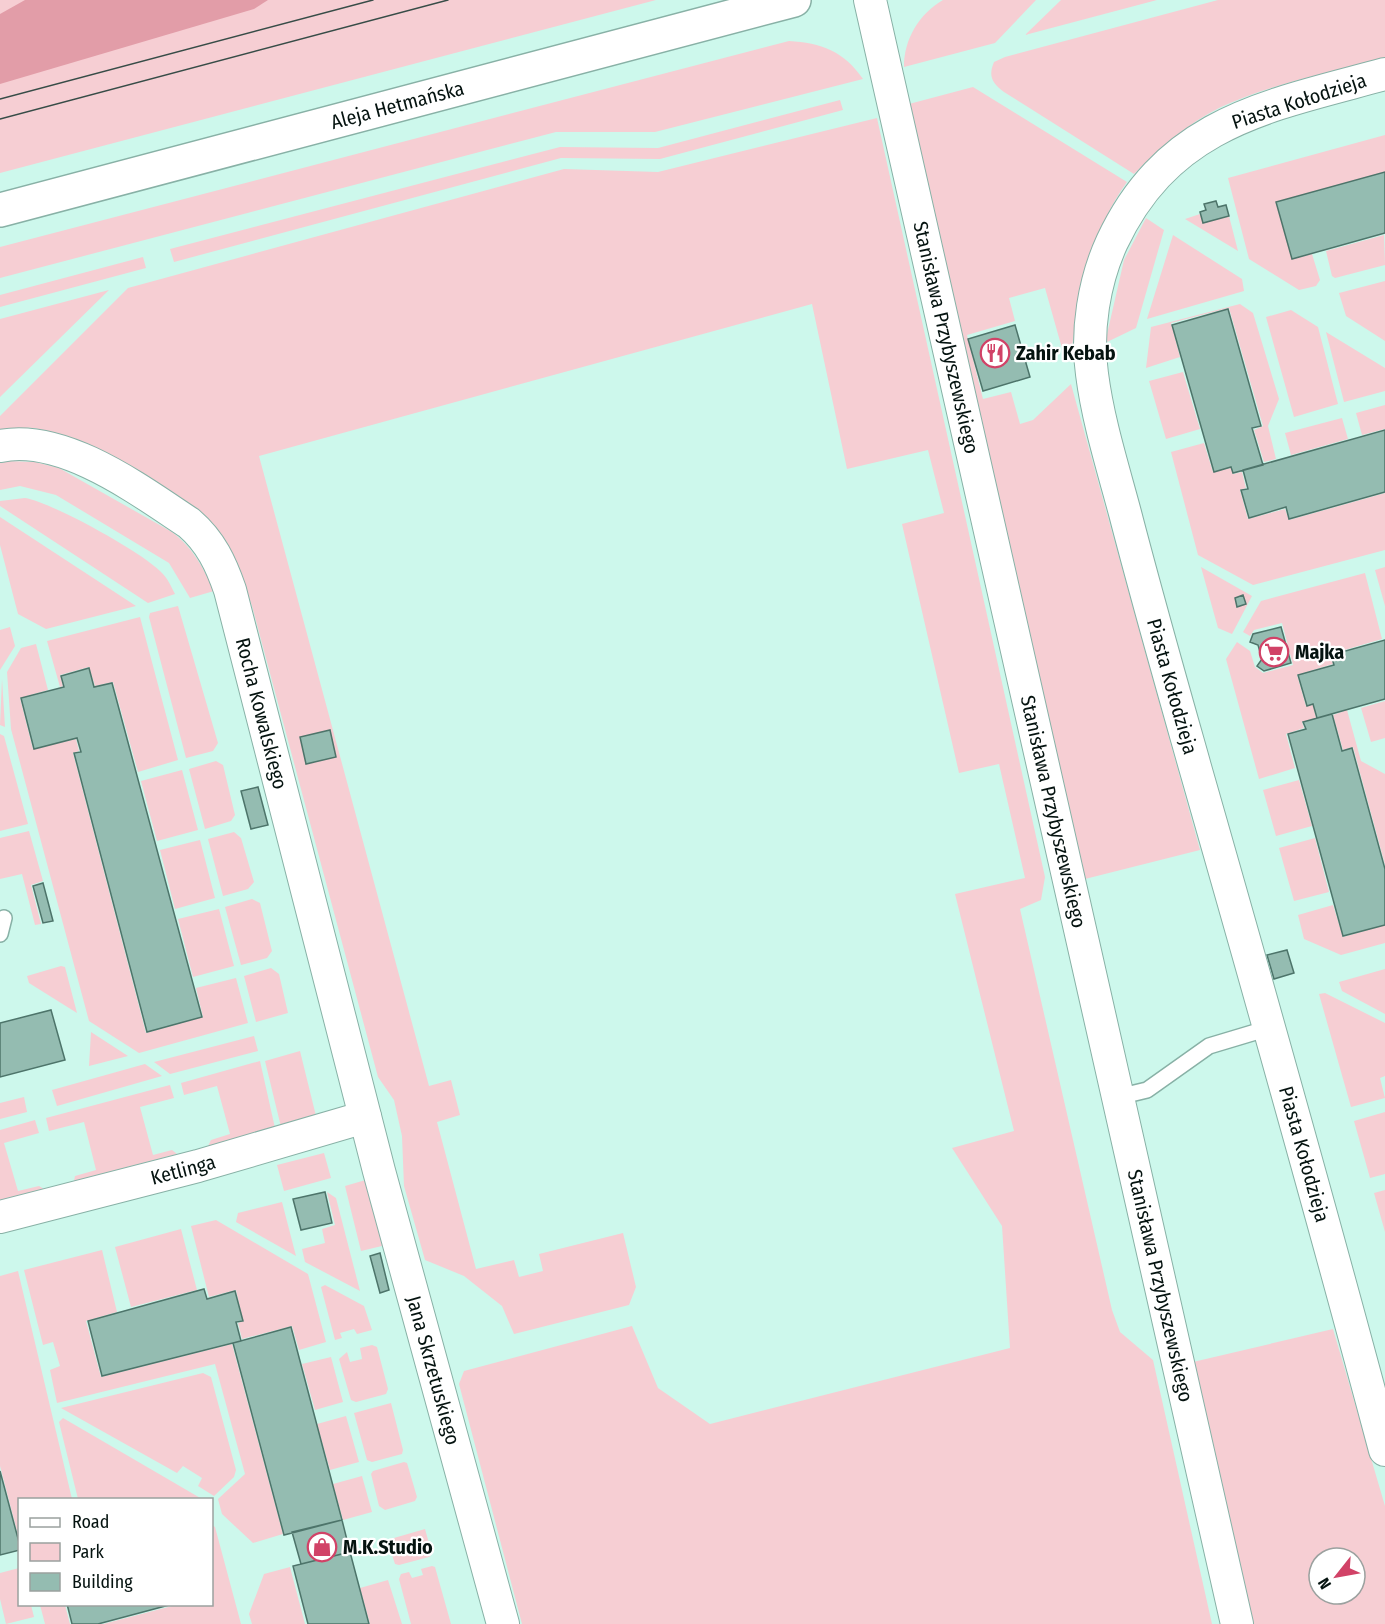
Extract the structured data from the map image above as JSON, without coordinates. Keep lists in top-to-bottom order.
{
  "streets": {
    "street": [
      "Piasta Kołodzieja",
      "Aleja Hetmańska",
      "Stanisława Przybyszewskiego",
      "Rocha Kowalskiego",
      "Ketlinga",
      "Jana Skrzetuskiego"
    ]
  },
  "crossings": [
    ["Rocha Kowalskiego", "Ketlinga"],
    ["Rocha Kowalskiego", "Jana Skrzetuskiego"],
    ["Ketlinga", "Jana Skrzetuskiego"]
  ],
  "places": {
    "restaurant": ["Zahir Kebab"],
    "supermarket": ["Majka"],
    "shop": ["M.K.Studio"]
  },
  "legend": ["Road", "Park", "Building"],
  "north": "bottom left"
}
